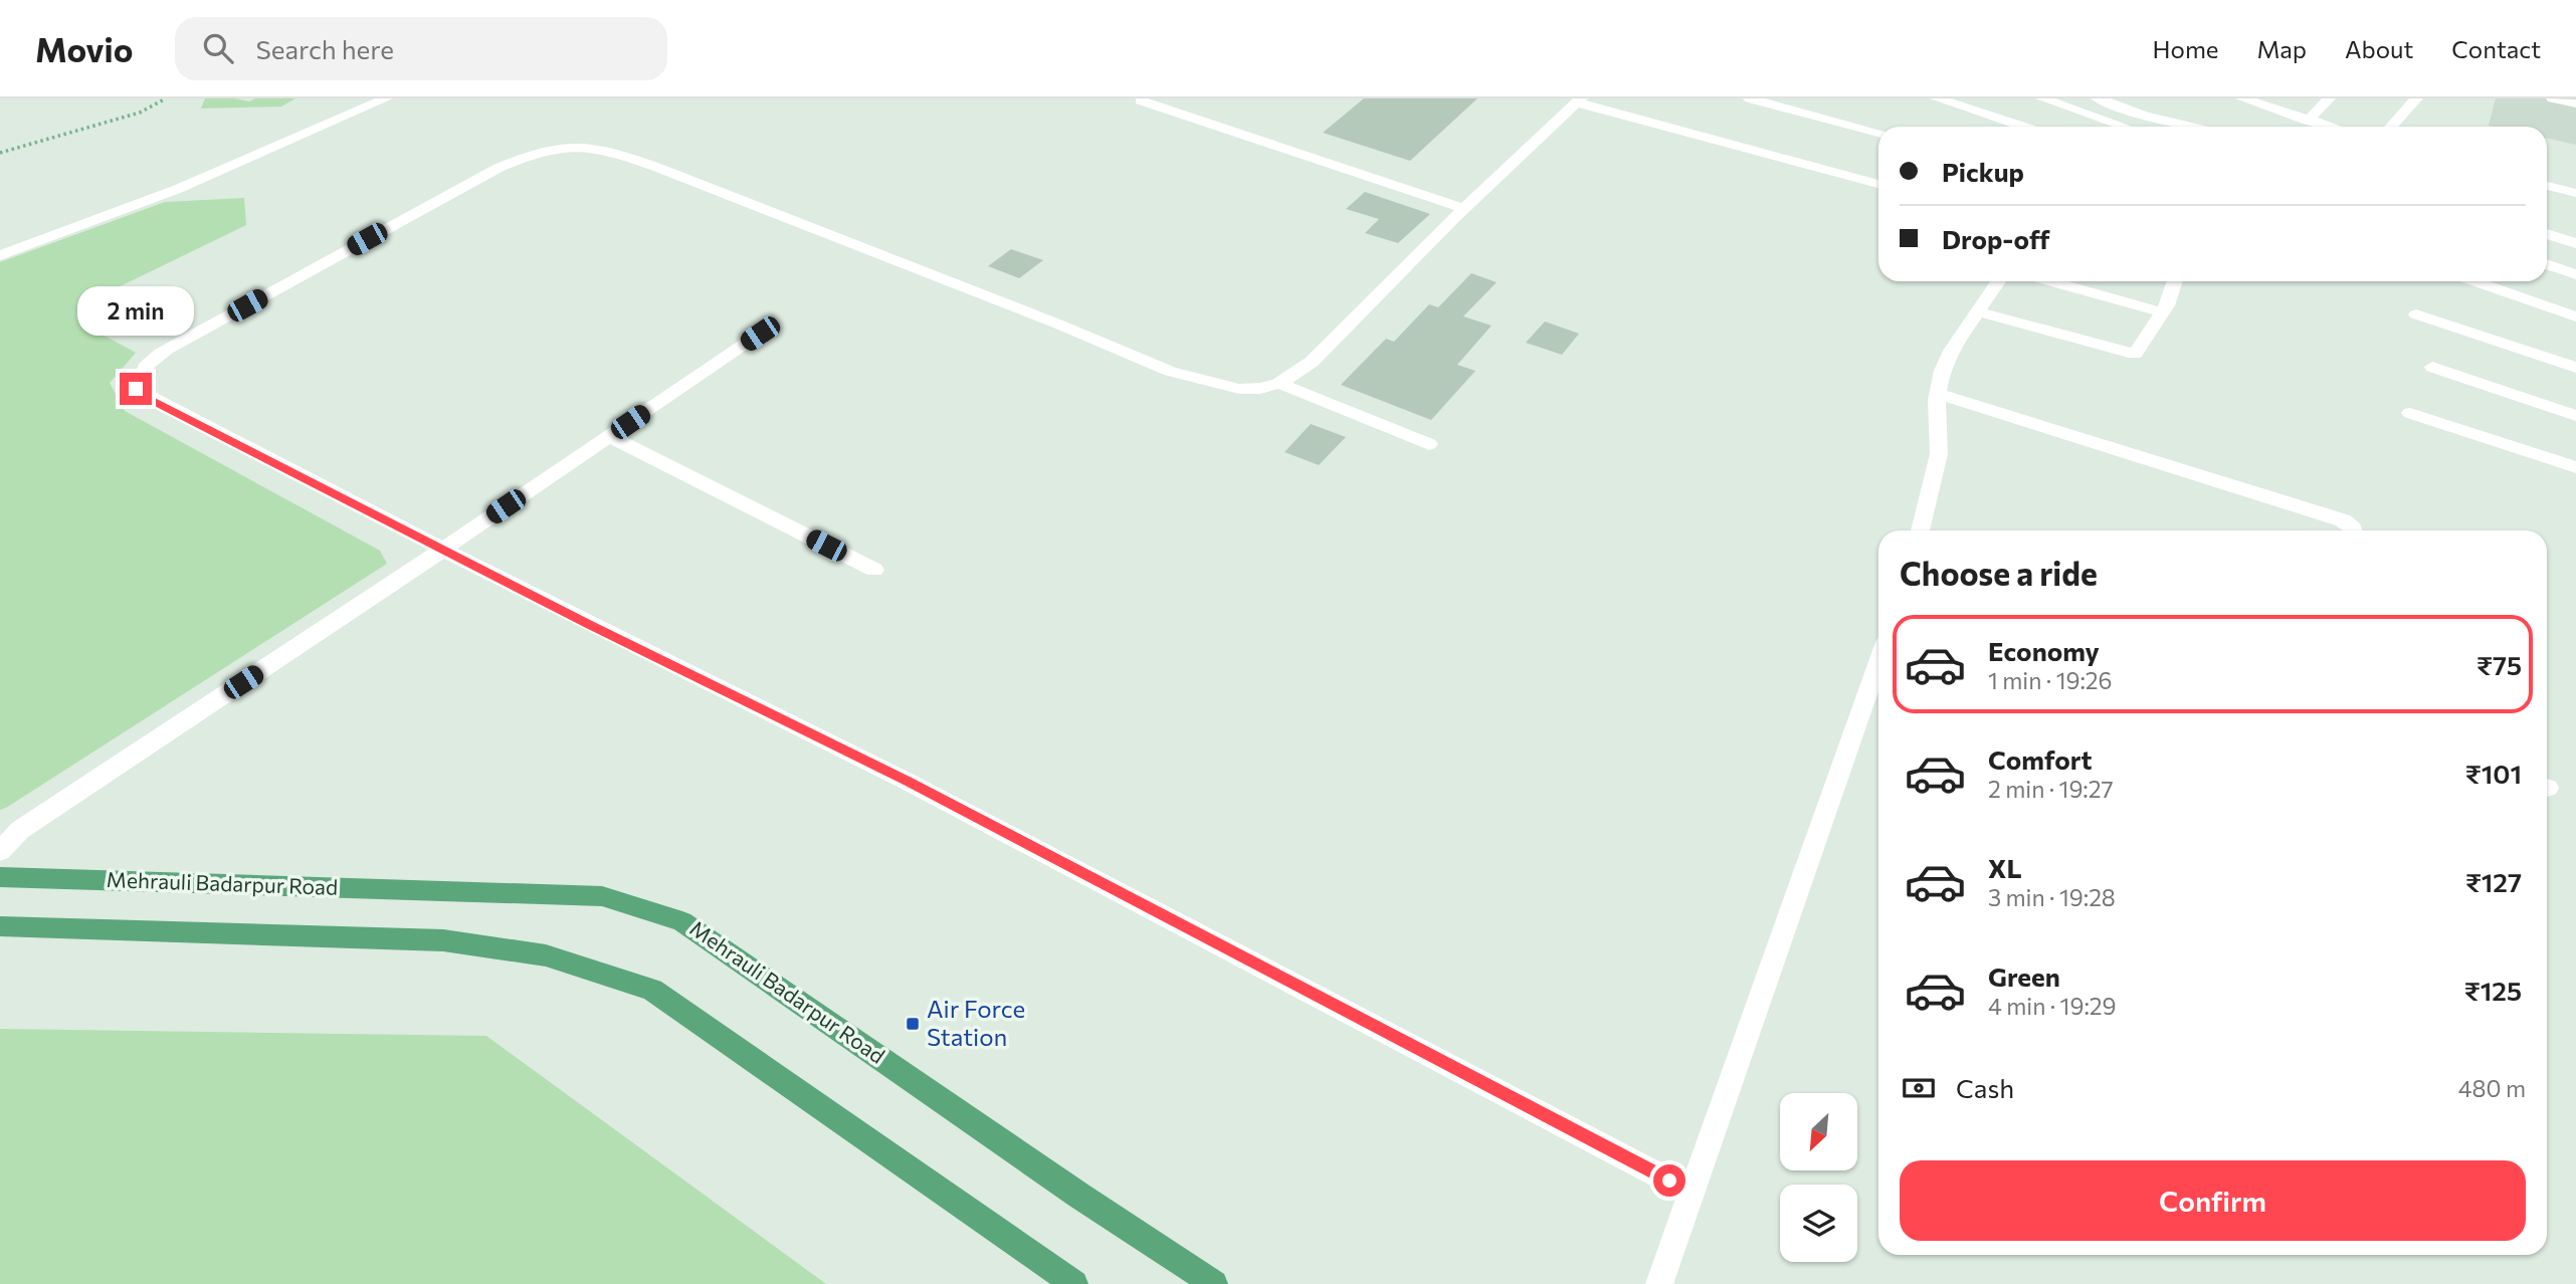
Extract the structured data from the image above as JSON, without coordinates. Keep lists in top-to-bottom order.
{
  "streets": {
    "main road": ["Mehrauli Badarpur Road"]
  },
  "places": {
    "transit": ["Air Force Station"]
  },
  "north": "bottom left",
  "page": {
    "header": "Movio",
    "search": "Search here",
    "nav": [
      "Home",
      "Map",
      "About",
      "Contact"
    ],
    "banner": ["Pickup", "Drop-off"],
    "bubble": "2 min",
    "heading": "Choose a ride",
    "list": [
      {
        "name": "Economy",
        "note": "1 min · 19:26",
        "value": "₹75"
      },
      {
        "name": "Comfort",
        "note": "2 min · 19:27",
        "value": "₹101"
      },
      {
        "name": "XL",
        "note": "3 min · 19:28",
        "value": "₹127"
      },
      {
        "name": "Green",
        "note": "4 min · 19:29",
        "value": "₹125"
      }
    ],
    "pay": ["Cash", "480 m"],
    "buttons": "Confirm"
  }
}
